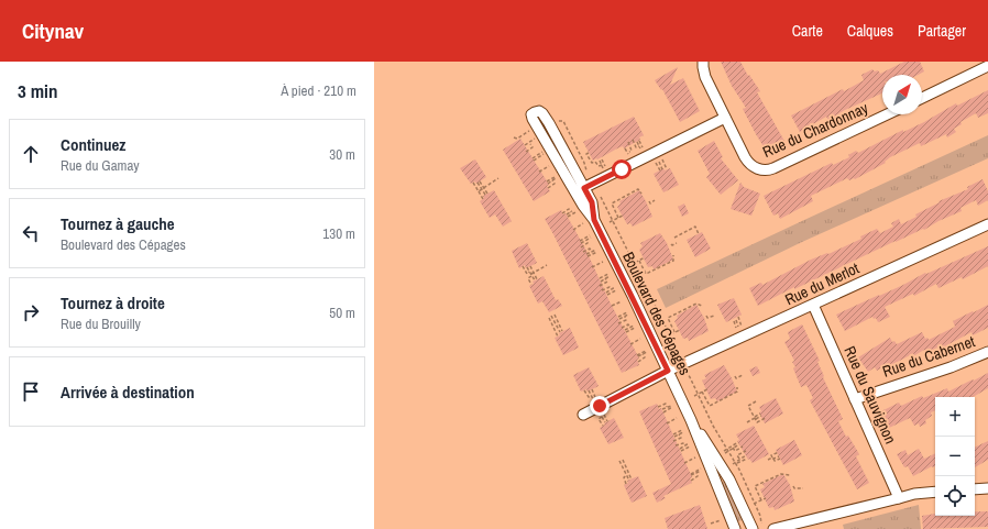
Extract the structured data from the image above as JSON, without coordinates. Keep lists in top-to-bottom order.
{
  "streets": {
    "street": [
      "Rue du Chardonnay",
      "Rue du Merlot",
      "Boulevard des Cépages",
      "Rue du Cabernet",
      "Rue du Sauvignon"
    ]
  },
  "crossings": [
    ["Rue du Merlot", "Boulevard des Cépages"],
    ["Rue du Merlot", "Rue du Sauvignon"],
    ["Rue du Cabernet", "Rue du Sauvignon"]
  ],
  "north": "top right",
  "page": {
    "header": "Citynav",
    "nav": ["Carte", "Calques", "Partager"],
    "heading": ["3 min", "À pied · 210 m"],
    "list": [
      ["Continuez", "Rue du Gamay", "30 m"],
      ["Tournez à gauche", "Boulevard des Cépages", "130 m"],
      ["Tournez à droite", "Rue du Brouilly", "50 m"],
      "Arrivée à destination"
    ],
    "map_buttons": ["+", "−"]
  }
}
